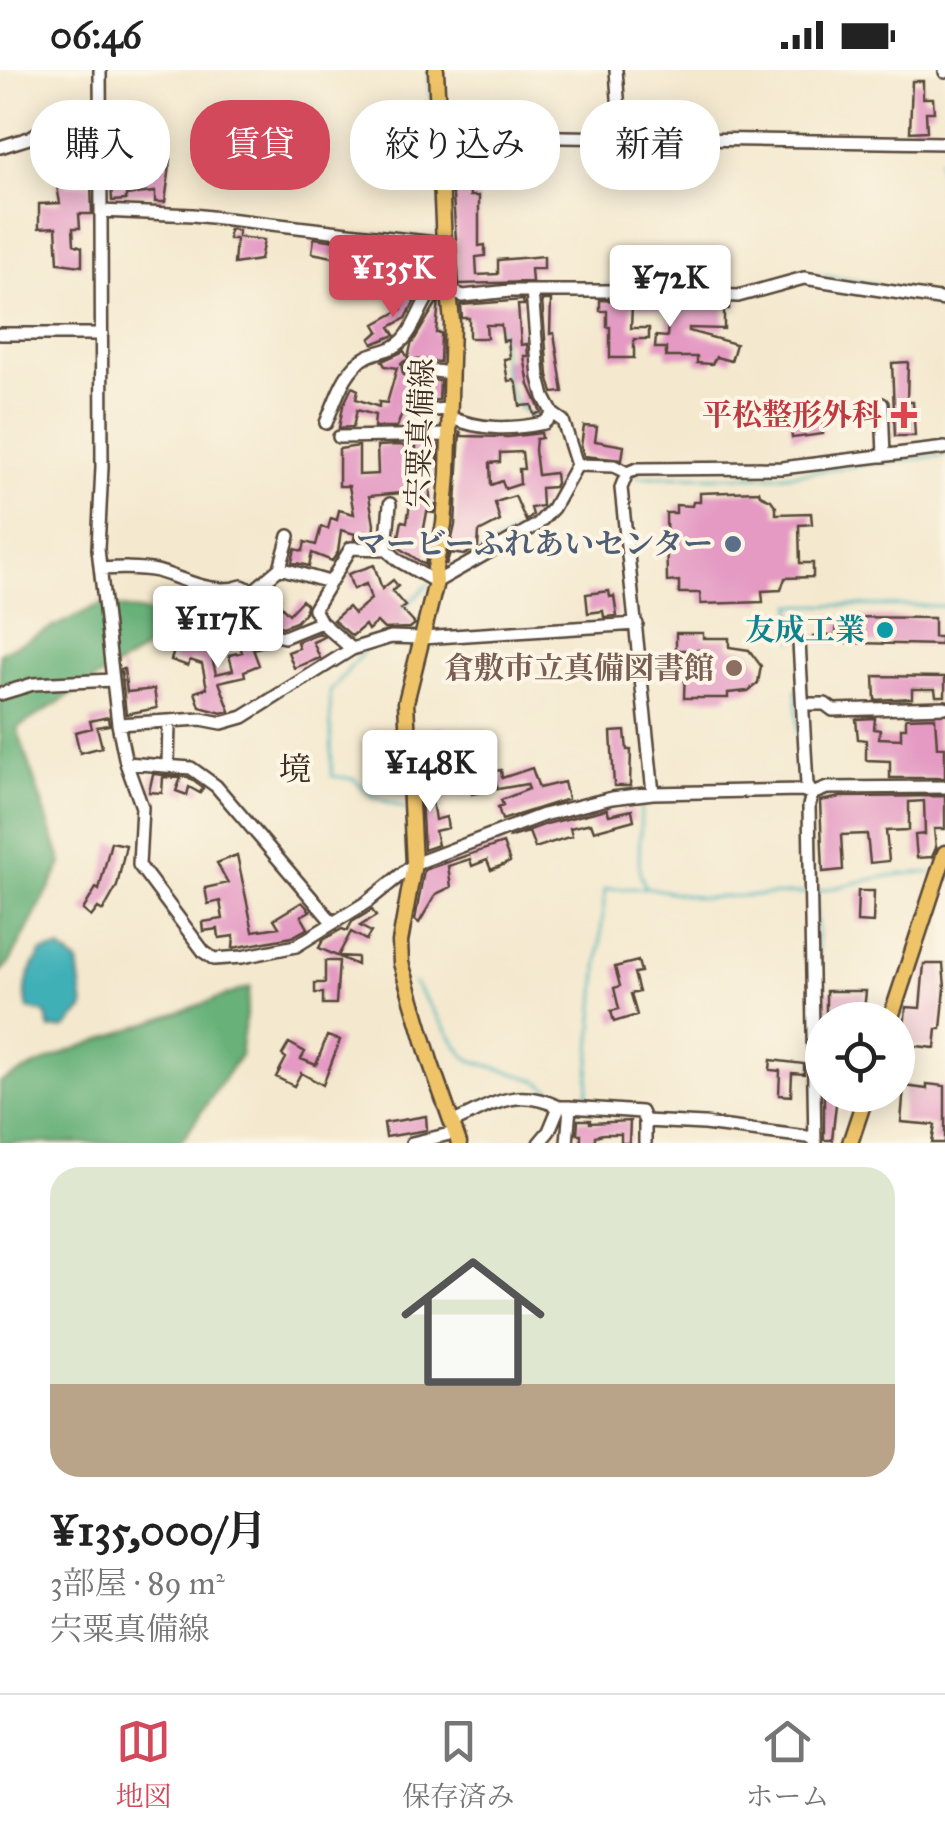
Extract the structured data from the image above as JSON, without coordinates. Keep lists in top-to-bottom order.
{
  "streets": {
    "main road": ["宍粟真備線"]
  },
  "districts": ["境"],
  "places": {
    "health": ["平松整形外科"],
    "other": ["マービーふれあいセンター", "友成工業", "倉敷市立真備図書館"]
  },
  "page": {
    "status": "06:46",
    "chip": [
      "購入",
      "賃貸",
      "絞り込み",
      "新着"
    ],
    "price": [
      "¥135K",
      "¥72K",
      "¥117K",
      "¥148K"
    ],
    "list": [
      {
        "name": "¥135,000/月",
        "note": "3部屋 · 89 m² · 宍粟真備線"
      }
    ],
    "tabs": ["地図", "保存済み", "ホーム"]
  }
}
